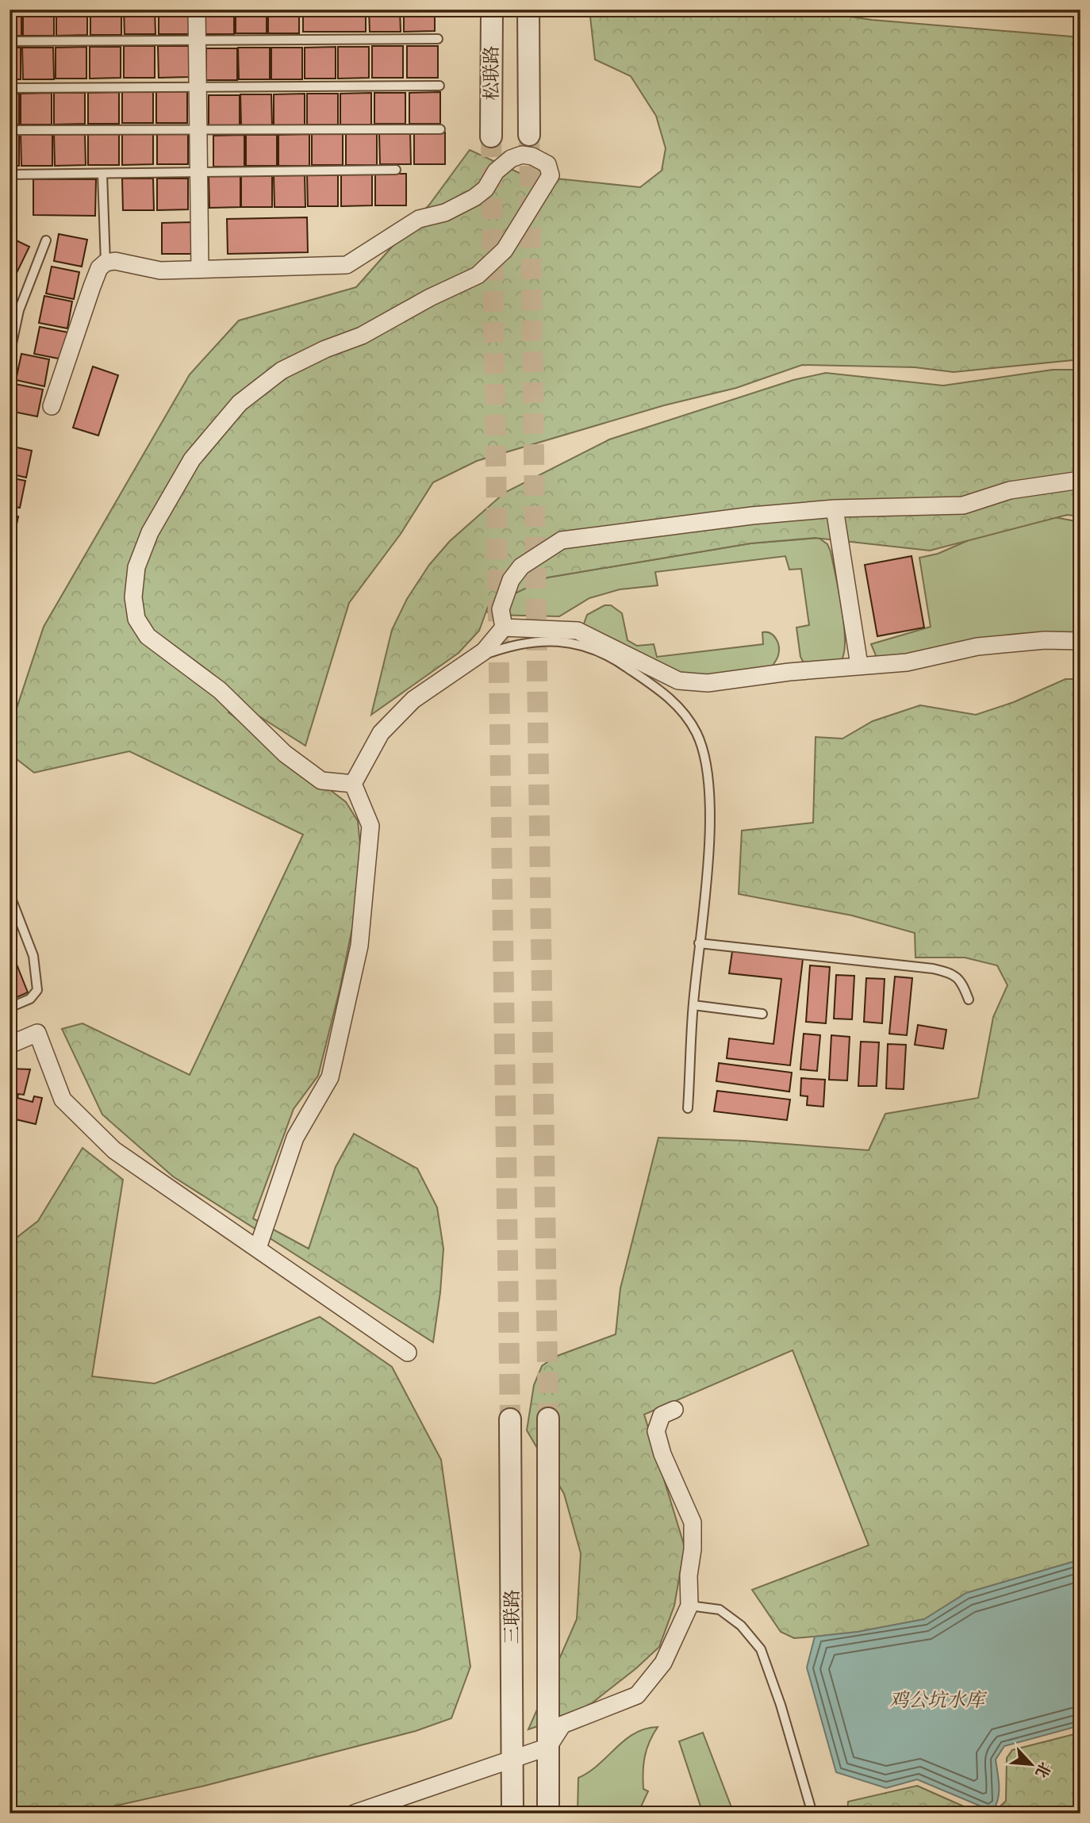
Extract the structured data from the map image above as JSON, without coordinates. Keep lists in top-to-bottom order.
{
  "streets": {
    "street": ["松联路", "三联路"]
  },
  "water": ["鸡公坑水库"],
  "north": "bottom right"
}
